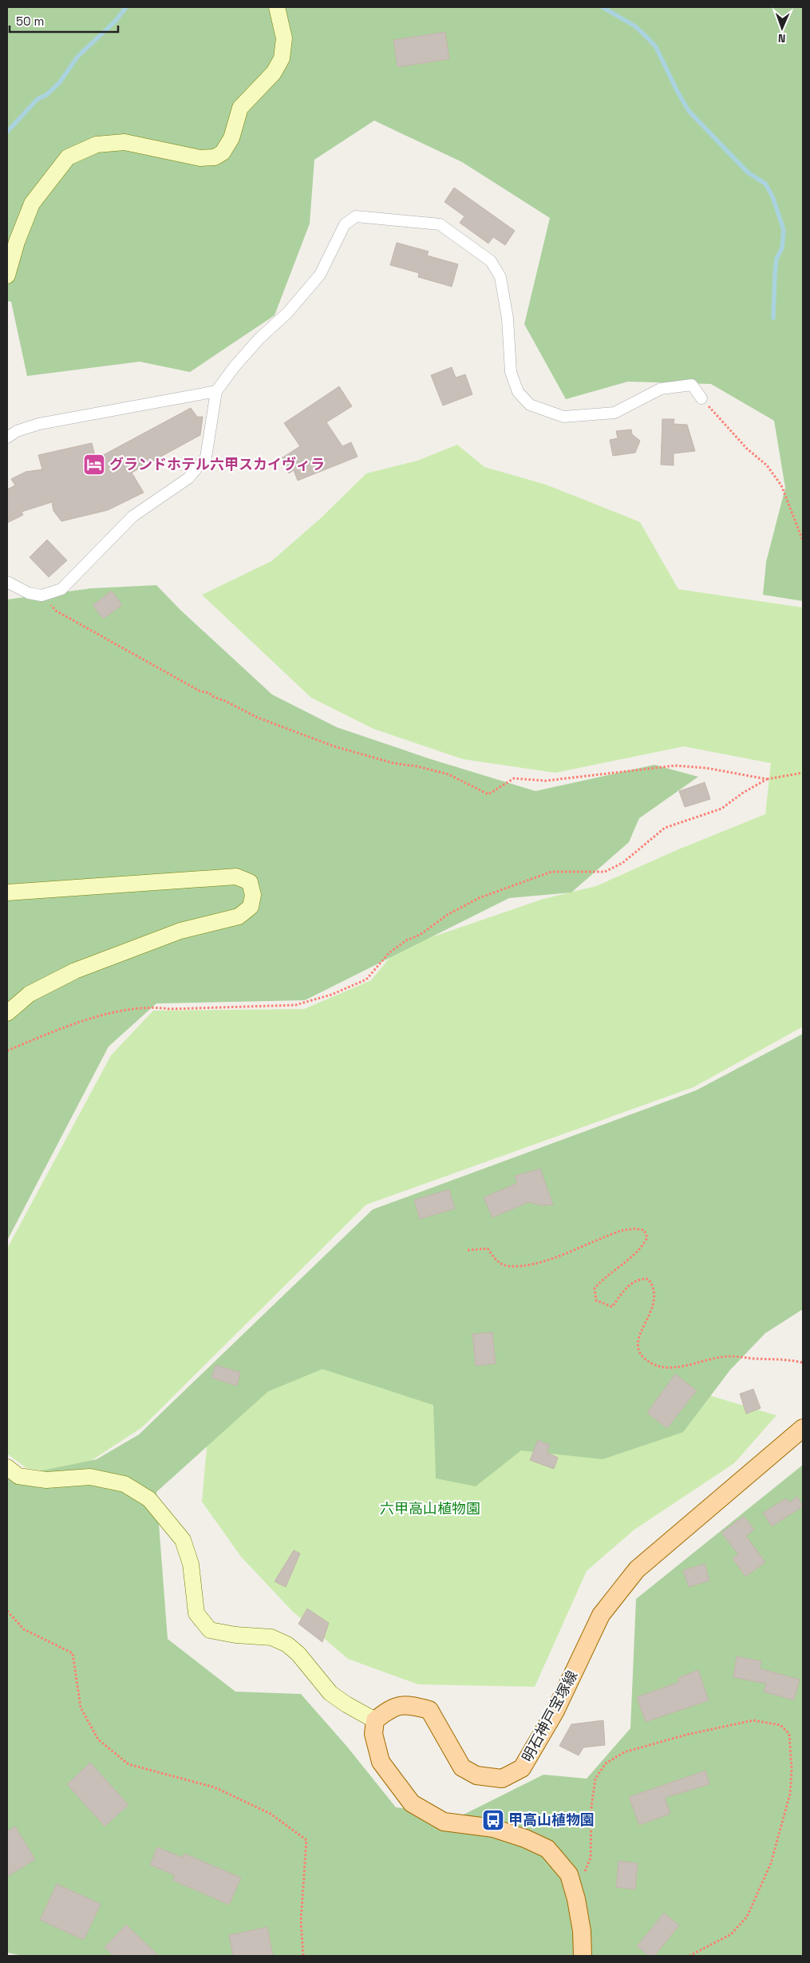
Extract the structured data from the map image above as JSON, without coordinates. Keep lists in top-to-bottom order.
{
  "streets": {
    "main road": ["明石神戸宝塚線"]
  },
  "parks": ["六甲高山植物園"],
  "places": {
    "hotel": ["グランドホテル六甲スカイヴィラ"],
    "bus stop": ["甲高山植物園"]
  },
  "scale_bar": "50 m",
  "north": "bottom"
}
